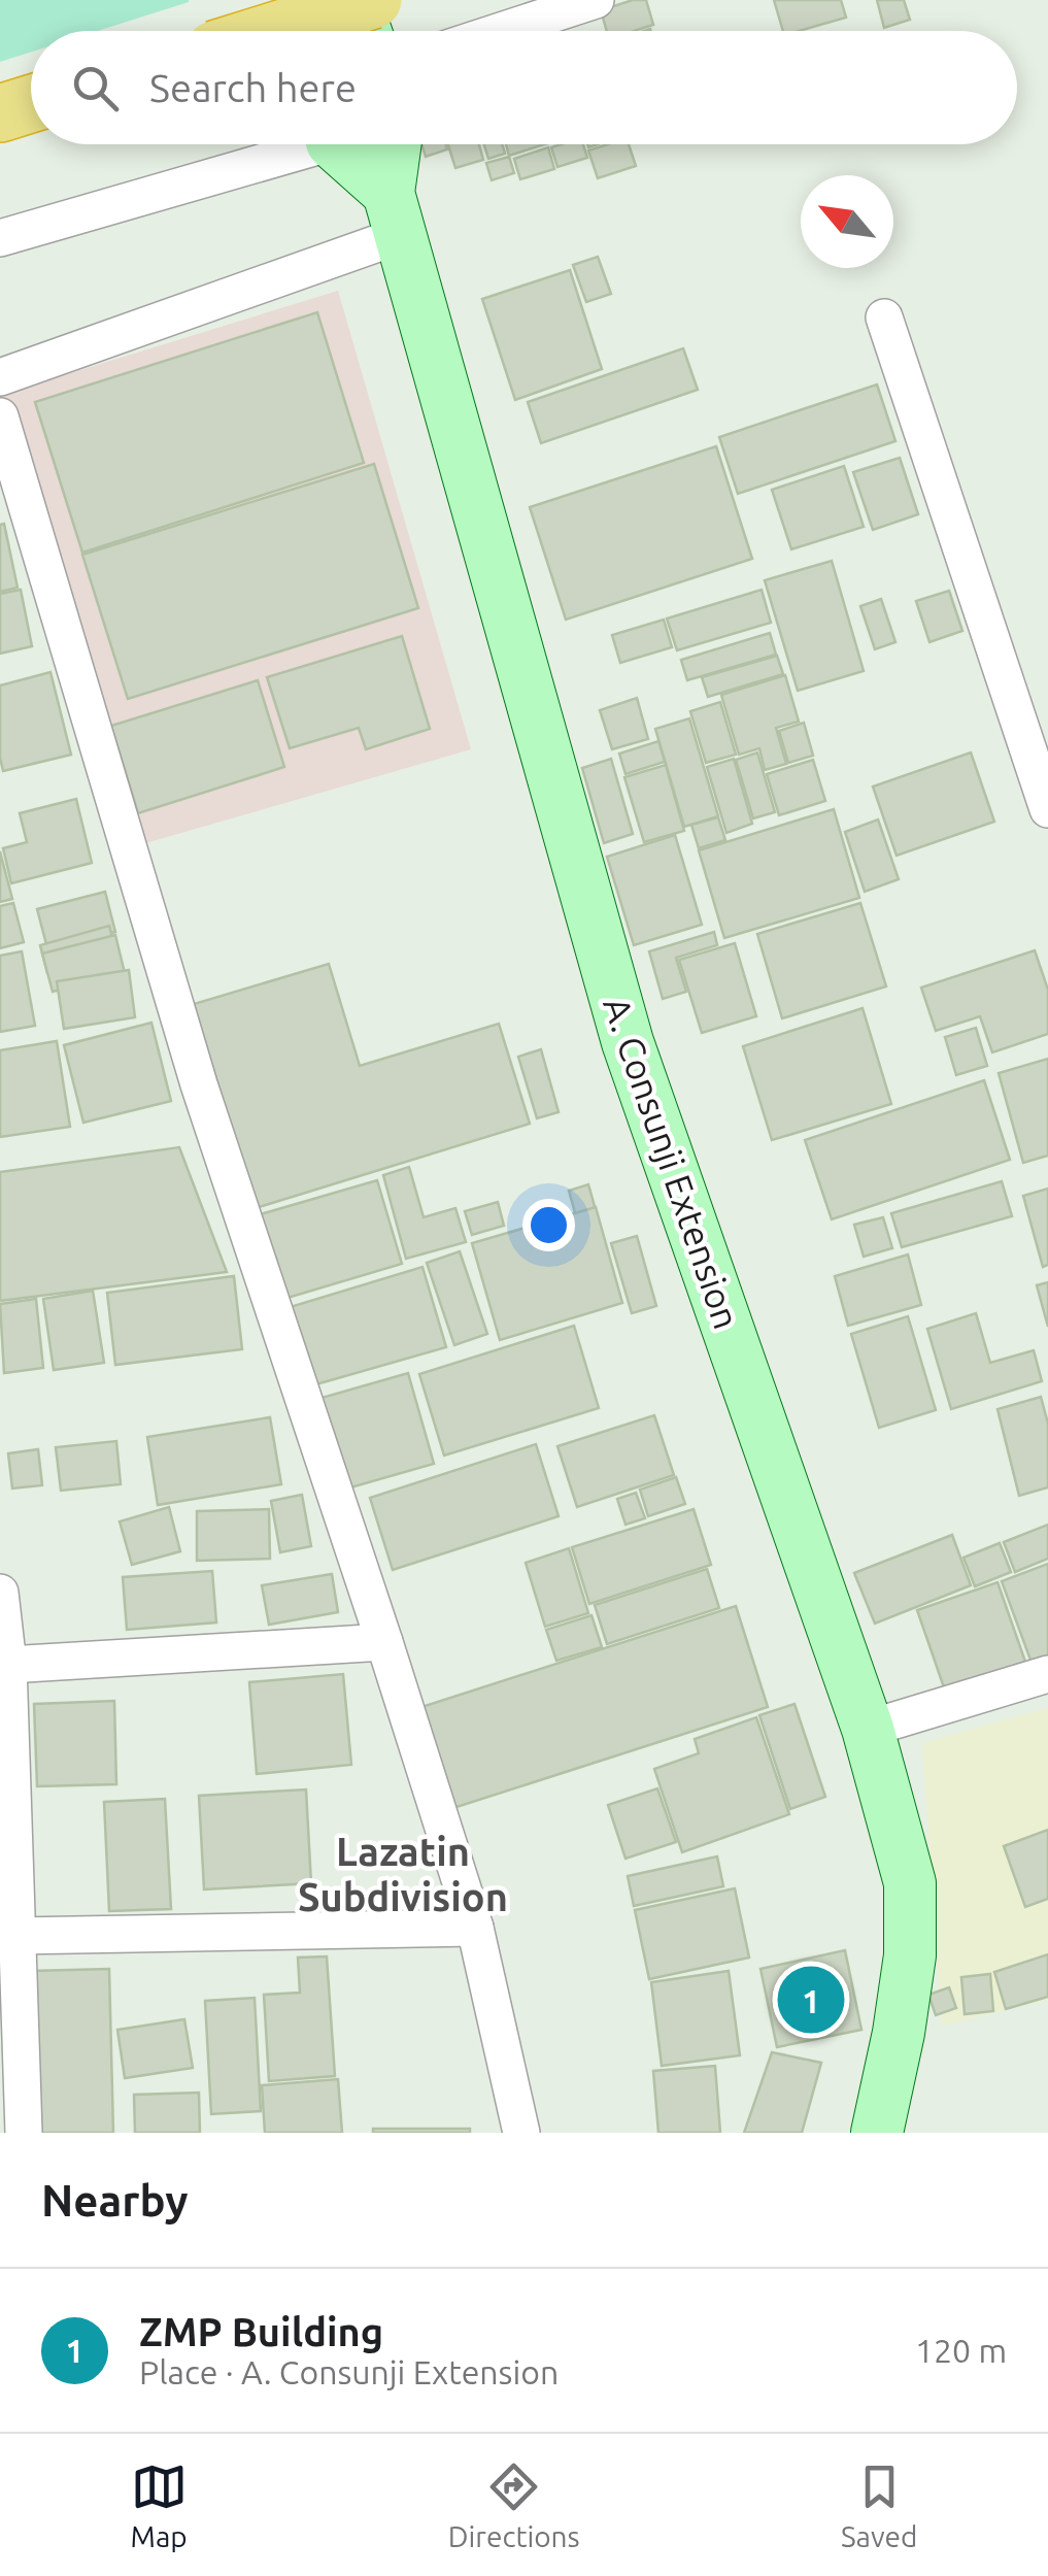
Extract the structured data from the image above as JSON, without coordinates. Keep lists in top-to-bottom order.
{
  "streets": {
    "main road": ["A. Consunji Extension"]
  },
  "districts": ["Lazatin Subdivision"],
  "north": "top left",
  "page": {
    "search": "Search here",
    "pins": "1",
    "heading": "Nearby",
    "list": [
      {
        "mark": "1",
        "name": "ZMP Building",
        "note": "Place · A. Consunji Extension",
        "value": "120 m"
      }
    ],
    "nav": ["Map", "Directions", "Saved"]
  }
}
